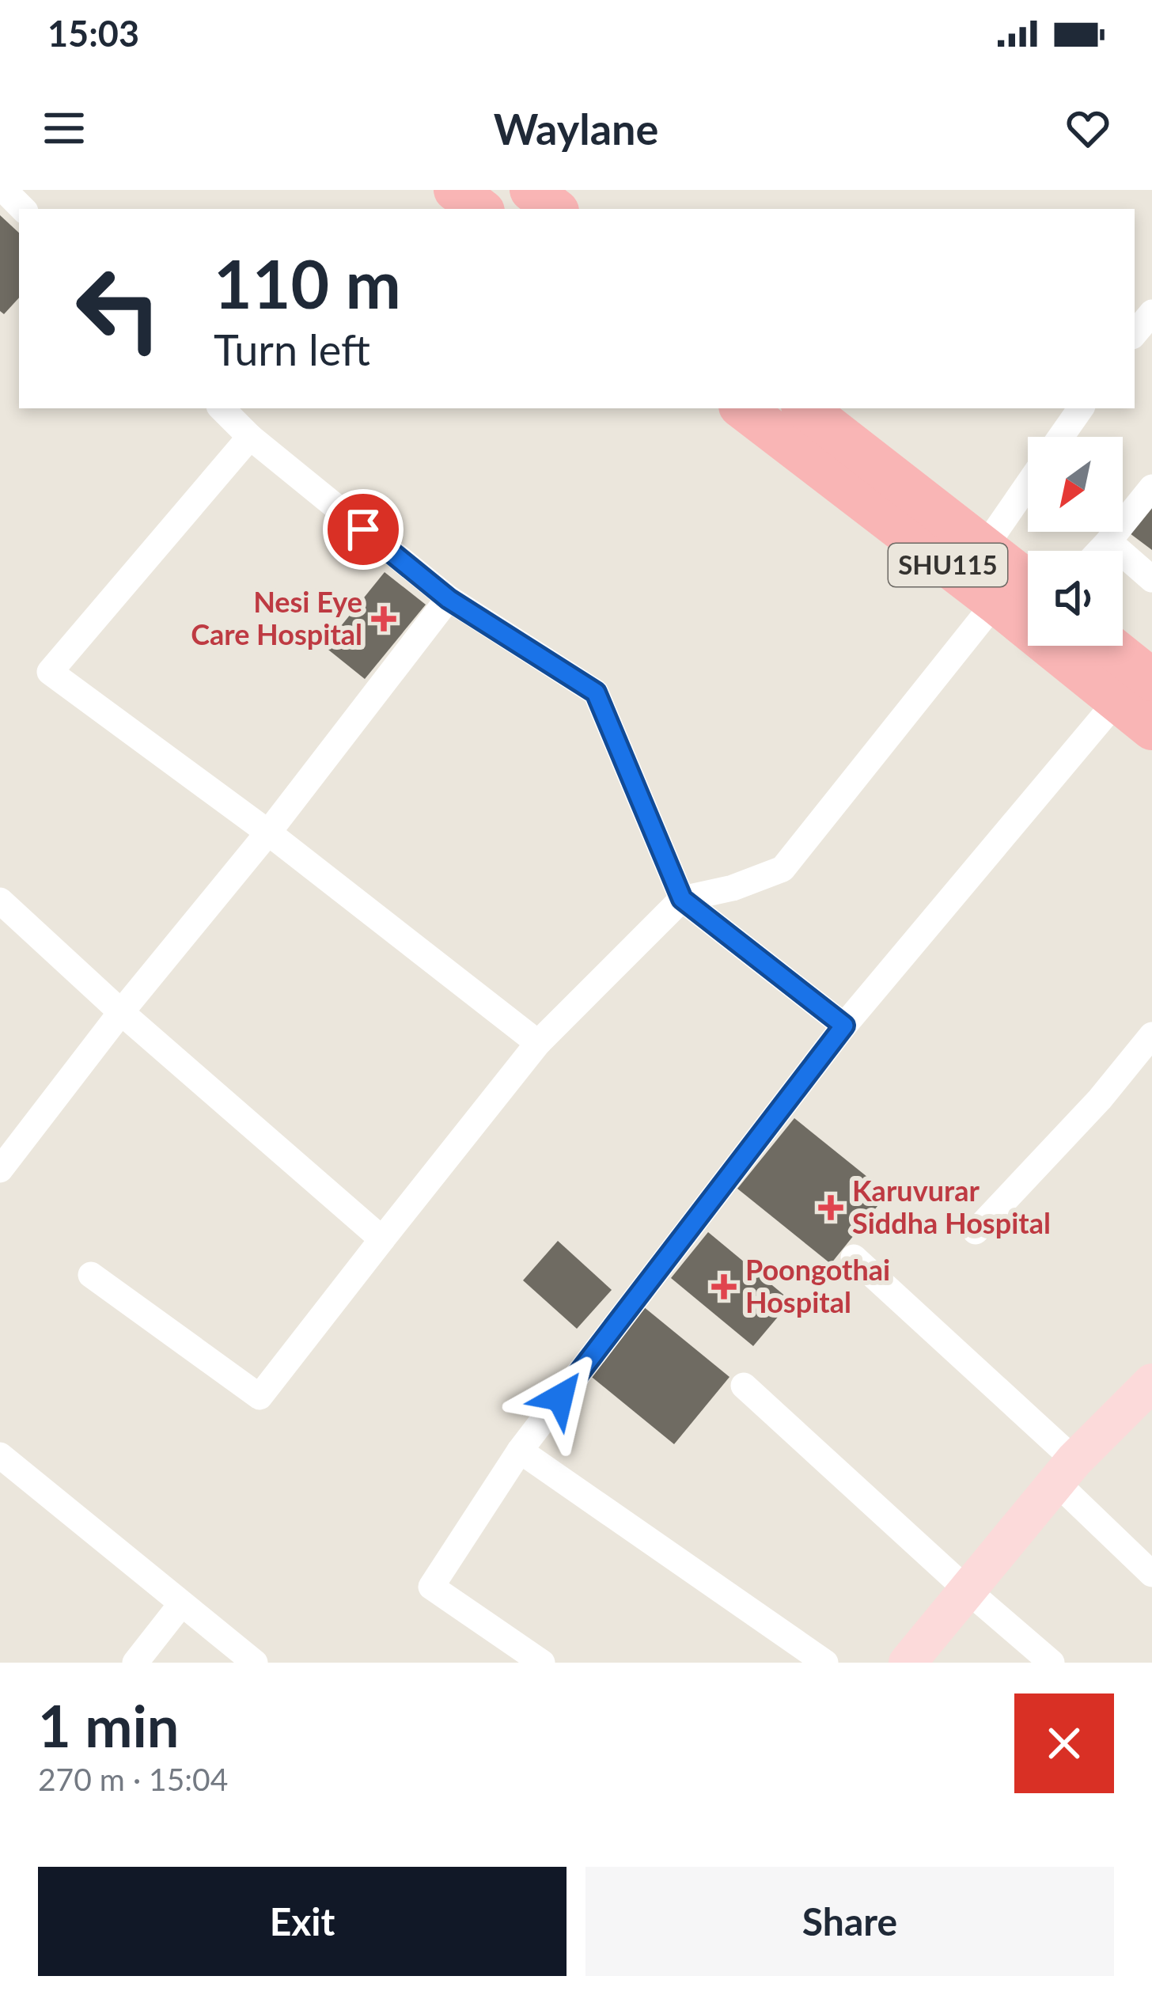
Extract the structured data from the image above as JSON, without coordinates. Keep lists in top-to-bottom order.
{
  "streets": {
    "main road": ["SHU115"]
  },
  "places": {
    "health": ["Nesi Eye Care Hospital", "Karuvurar Siddha Hospital", "Poongothai Hospital"]
  },
  "north": "bottom left",
  "page": {
    "status": "15:03",
    "header": "Waylane",
    "turn": ["110 m", "Turn left"],
    "heading": ["1 min", "270 m · 15:04"],
    "buttons": ["Exit", "Share"]
  }
}
